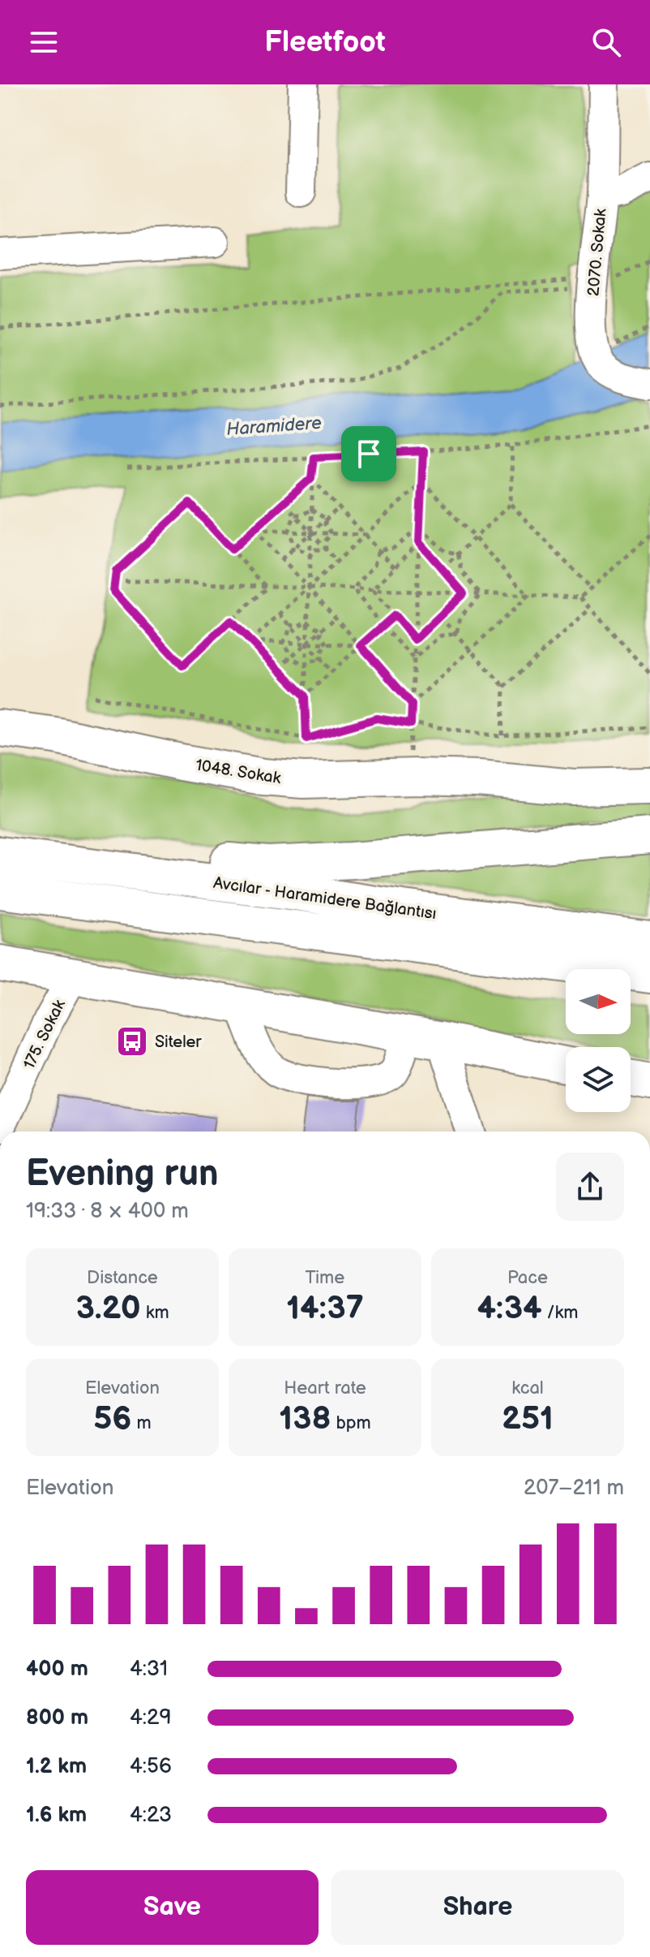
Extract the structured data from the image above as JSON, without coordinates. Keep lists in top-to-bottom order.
{
  "streets": {
    "main road": ["1048. Sokak", "Avcılar - Haramidere Bağlantısı"],
    "street": ["2070. Sokak", "175. Sokak"]
  },
  "water": ["Haramidere"],
  "places": {
    "bus stop": ["Siteler"]
  },
  "north": "right",
  "page": {
    "header": "Fleetfoot",
    "heading": ["Evening run", "19:33 · 8 × 400 m"],
    "stats": [
      ["Distance", "3.20 km"],
      ["Time", "14:37"],
      ["Pace", "4:34 /km"],
      ["Elevation", "56 m"],
      ["Heart rate", "138 bpm"],
      ["kcal", "251"]
    ],
    "chart": ["Elevation", "207–211 m"],
    "list": [
      {
        "name": "400 m",
        "note": "4:31"
      },
      {
        "name": "800 m",
        "note": "4:29"
      },
      {
        "name": "1.2 km",
        "note": "4:56"
      },
      {
        "name": "1.6 km",
        "note": "4:23"
      }
    ],
    "buttons": ["Save", "Share"]
  }
}
